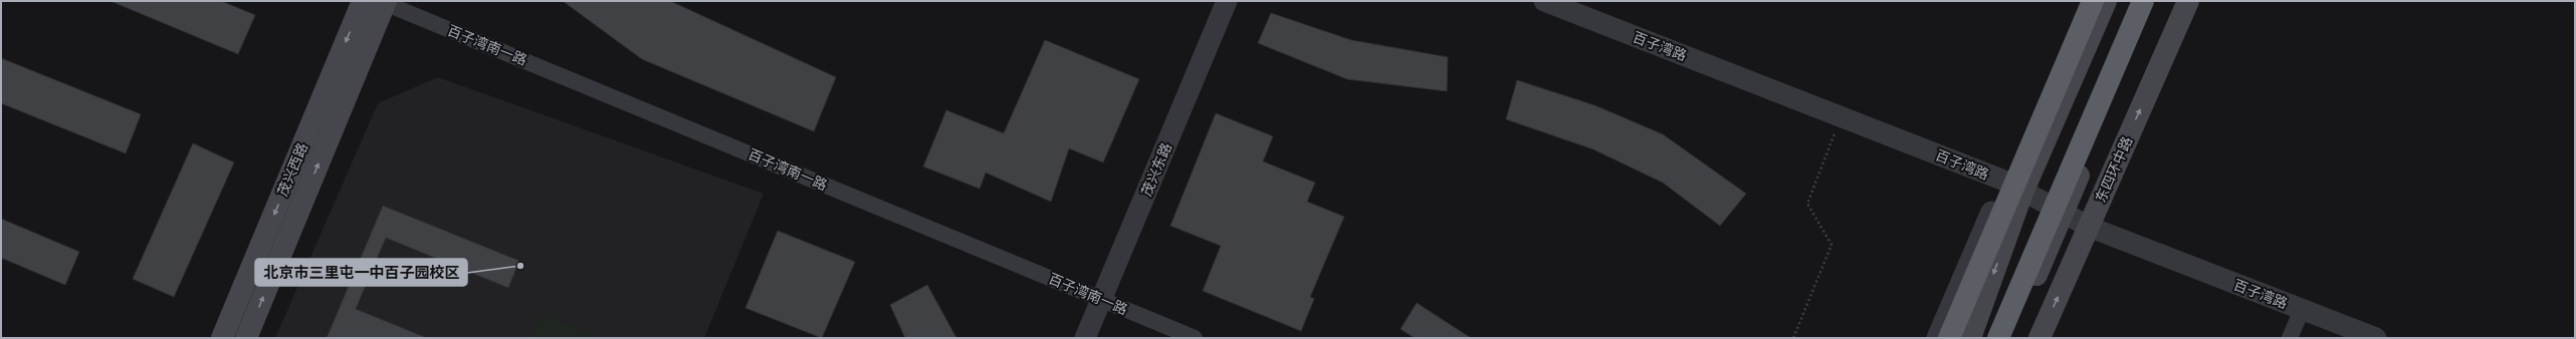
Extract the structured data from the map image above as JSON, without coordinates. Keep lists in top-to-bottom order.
{
  "streets": {
    "main road": ["茂兴西路", "东四环中路"],
    "street": ["百子湾南一路", "百子湾路", "茂兴东路"]
  },
  "crossings": [
    ["百子湾南一路", "茂兴西路"],
    ["百子湾南一路", "茂兴东路"],
    ["百子湾路", "东四环中路"]
  ],
  "places": ["北京市三里屯一中百子园校区"]
}
